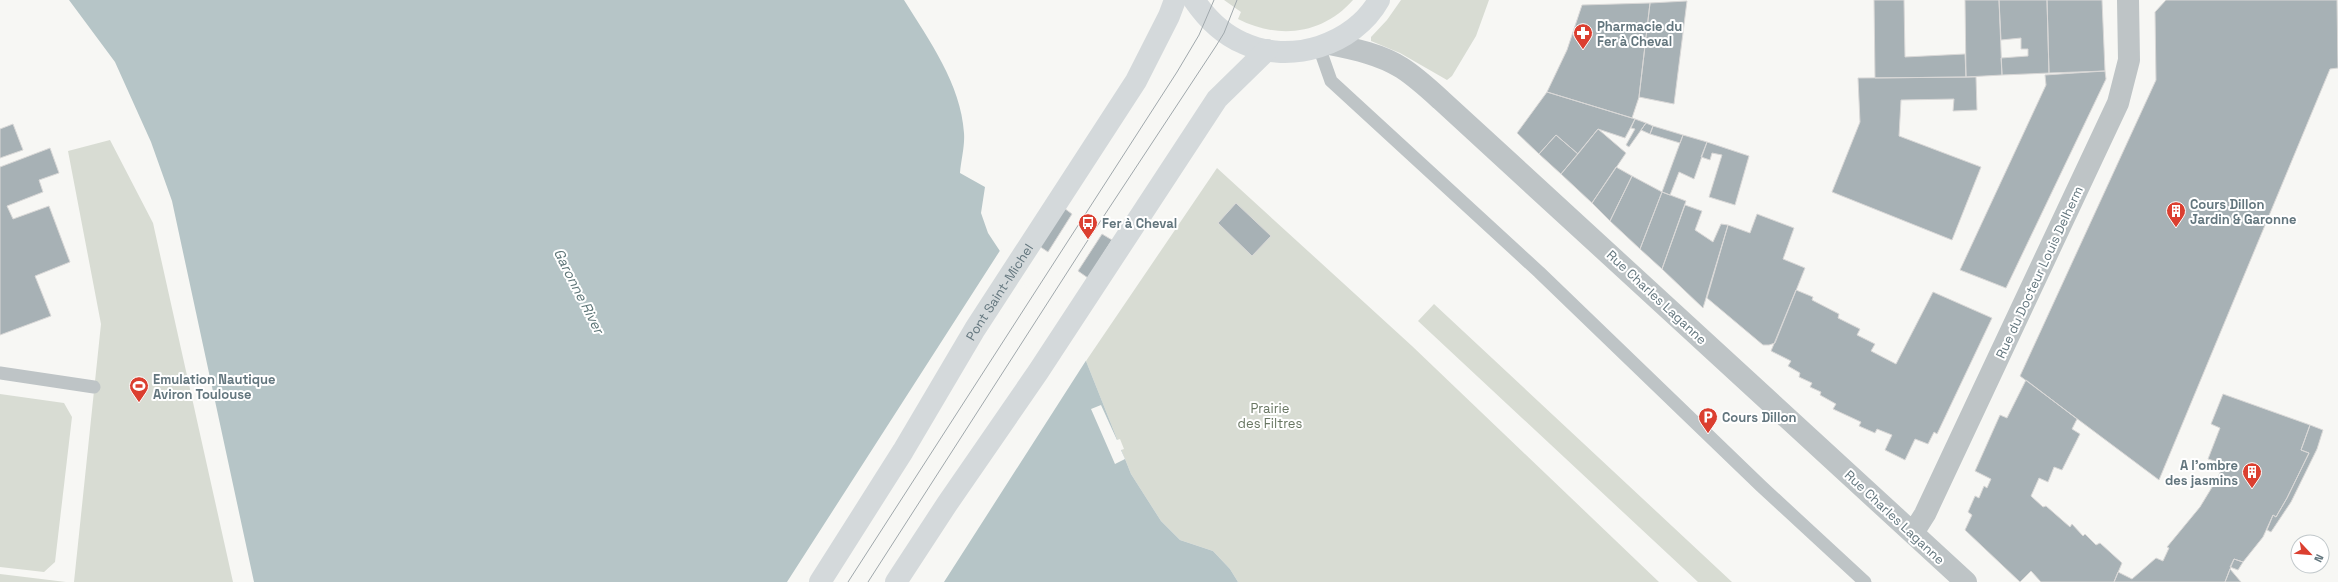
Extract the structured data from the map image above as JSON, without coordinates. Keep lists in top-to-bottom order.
{
  "streets": {
    "main road": ["Pont Saint-Michel"],
    "street": ["Rue du Docteur Louis Delherm", "Rue Charles Laganne"]
  },
  "crossings": [
    ["Rue du Docteur Louis Delherm", "Rue Charles Laganne"]
  ],
  "water": ["Garonne River"],
  "parks": ["Prairie des Filtres"],
  "places": {
    "pharmacy": ["Pharmacie du Fer à Cheval"],
    "building": ["Cours Dillon Jardin & Garonne", "A l'ombre des jasmins"],
    "bus stop": ["Fer à Cheval"],
    "sports": ["Emulation Nautique Aviron Toulouse"],
    "parking": ["Cours Dillon"]
  },
  "north": "bottom right"
}
